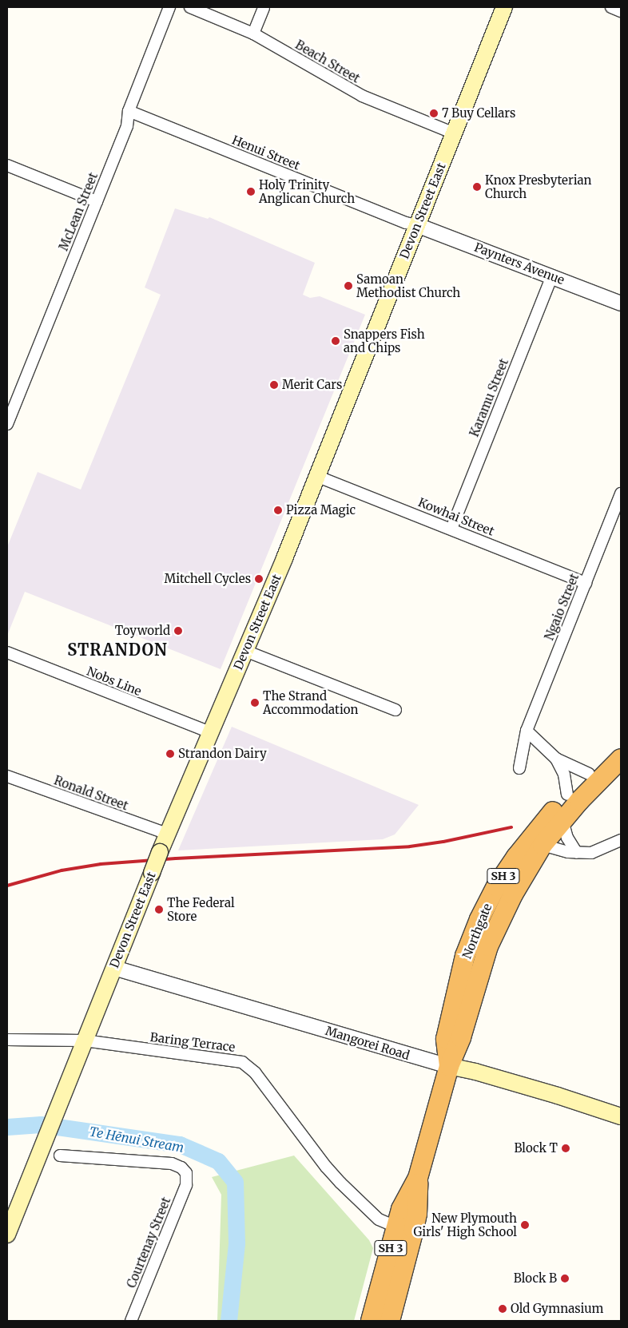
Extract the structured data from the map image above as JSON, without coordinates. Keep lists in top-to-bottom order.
{
  "streets": {
    "highway": ["SH 3", "Northgate"],
    "main road": ["Devon Street East", "Mangorei Road"],
    "street": [
      "Beach Street",
      "Henui Street",
      "McLean Street",
      "Paynters Avenue",
      "Karamu Street",
      "Kowhai Street",
      "Ngaio Street",
      "Nobs Line",
      "Ronald Street",
      "Baring Terrace",
      "Courtenay Street"
    ]
  },
  "crossings": [
    ["Beach Street", "Devon Street East"],
    ["Henui Street", "Devon Street East"],
    ["Henui Street", "McLean Street"],
    ["Henui Street", "Paynters Avenue"],
    ["Devon Street East", "Paynters Avenue"],
    ["Devon Street East", "Kowhai Street"],
    ["Devon Street East", "Nobs Line"],
    ["Devon Street East", "Ronald Street"],
    ["Devon Street East", "Baring Terrace"],
    ["Devon Street East", "Mangorei Road"],
    ["Paynters Avenue", "Karamu Street"],
    ["Karamu Street", "Kowhai Street"],
    ["Kowhai Street", "Ngaio Street"],
    ["Northgate", "Baring Terrace"],
    ["Northgate", "Mangorei Road"]
  ],
  "districts": ["STRANDON"],
  "water": ["Te Hēnui Stream"],
  "places": [
    "7 Buy Cellars",
    "Knox Presbyterian Church",
    "Holy Trinity Anglican Church",
    "Samoan Methodist Church",
    "Snappers Fish and Chips",
    "Merit Cars",
    "Pizza Magic",
    "Mitchell Cycles",
    "Toyworld",
    "The Strand Accommodation",
    "Strandon Dairy",
    "The Federal Store",
    "Block T",
    "New Plymouth Girls' High School",
    "Block B",
    "Old Gymnasium"
  ]
}
